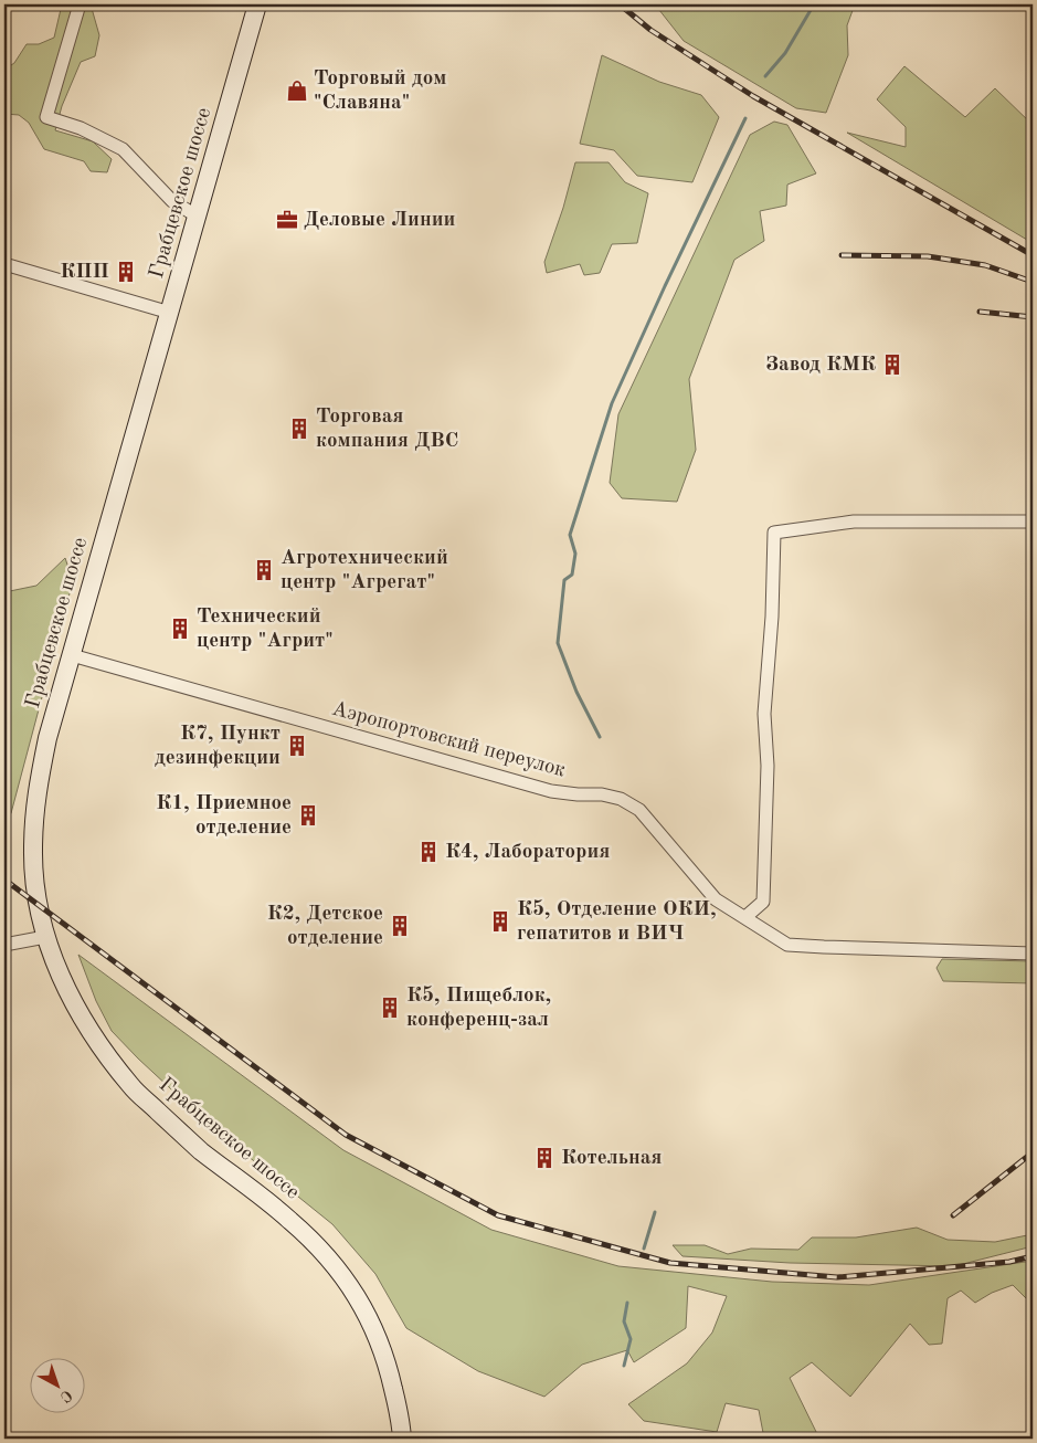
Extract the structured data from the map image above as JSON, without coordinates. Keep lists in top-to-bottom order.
{
  "streets": {
    "main road": ["Грабцевское шоссе"],
    "street": ["Аэропортовский переулок"]
  },
  "crossings": [
    ["Грабцевское шоссе", "Аэропортовский переулок"]
  ],
  "places": {
    "shop": ["Торговый дом \"Славяна\""],
    "office": ["Деловые Линии"],
    "building": [
      "КПП",
      "Завод КМК",
      "Торговая компания ДВС",
      "Агротехнический центр \"Агрегат\"",
      "Технический центр \"Агрит\"",
      "К7, Пункт дезинфекции",
      "К1, Приемное отделение",
      "К4, Лаборатория",
      "К5, Отделение ОКИ, гепатитов и ВИЧ",
      "К2, Детское отделение",
      "К5, Пищеблок, конференц-зал",
      "Котельная"
    ]
  },
  "north": "bottom right"
}
